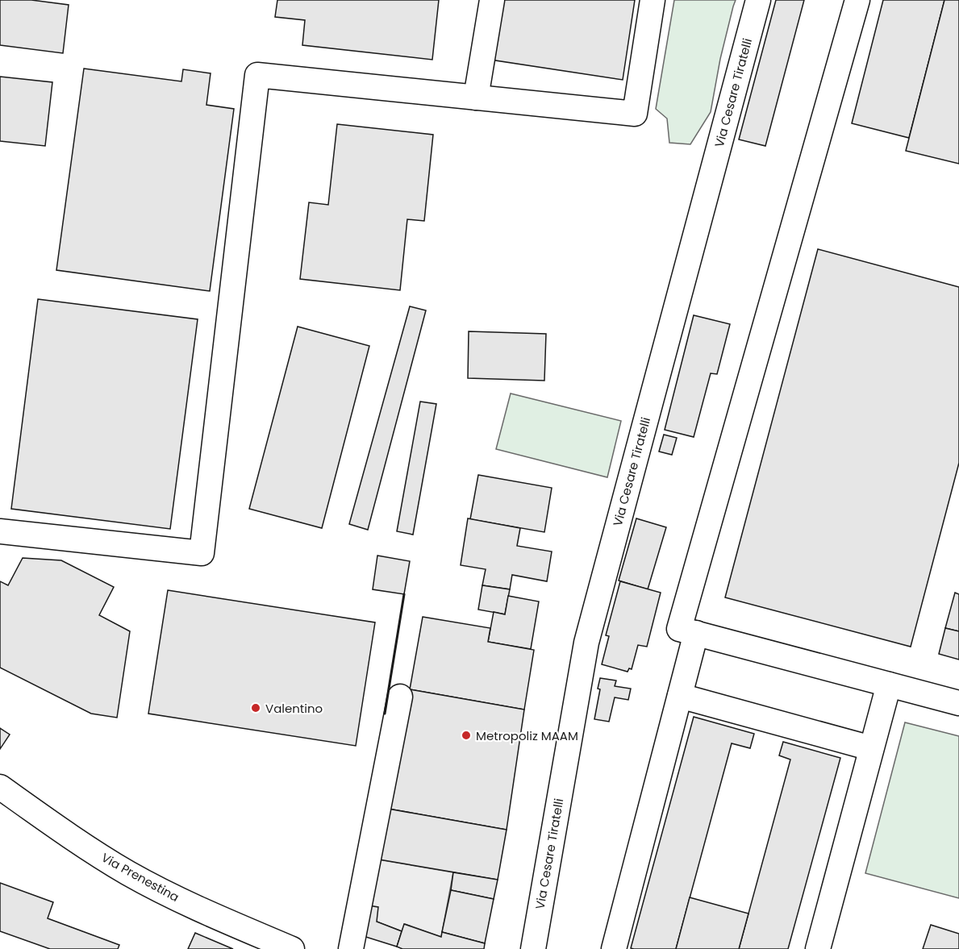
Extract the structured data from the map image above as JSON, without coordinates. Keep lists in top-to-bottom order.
{
  "streets": {
    "street": ["Via Cesare Tiratelli", "Via Prenestina"]
  },
  "places": ["Valentino", "Metropoliz MAAM"]
}
